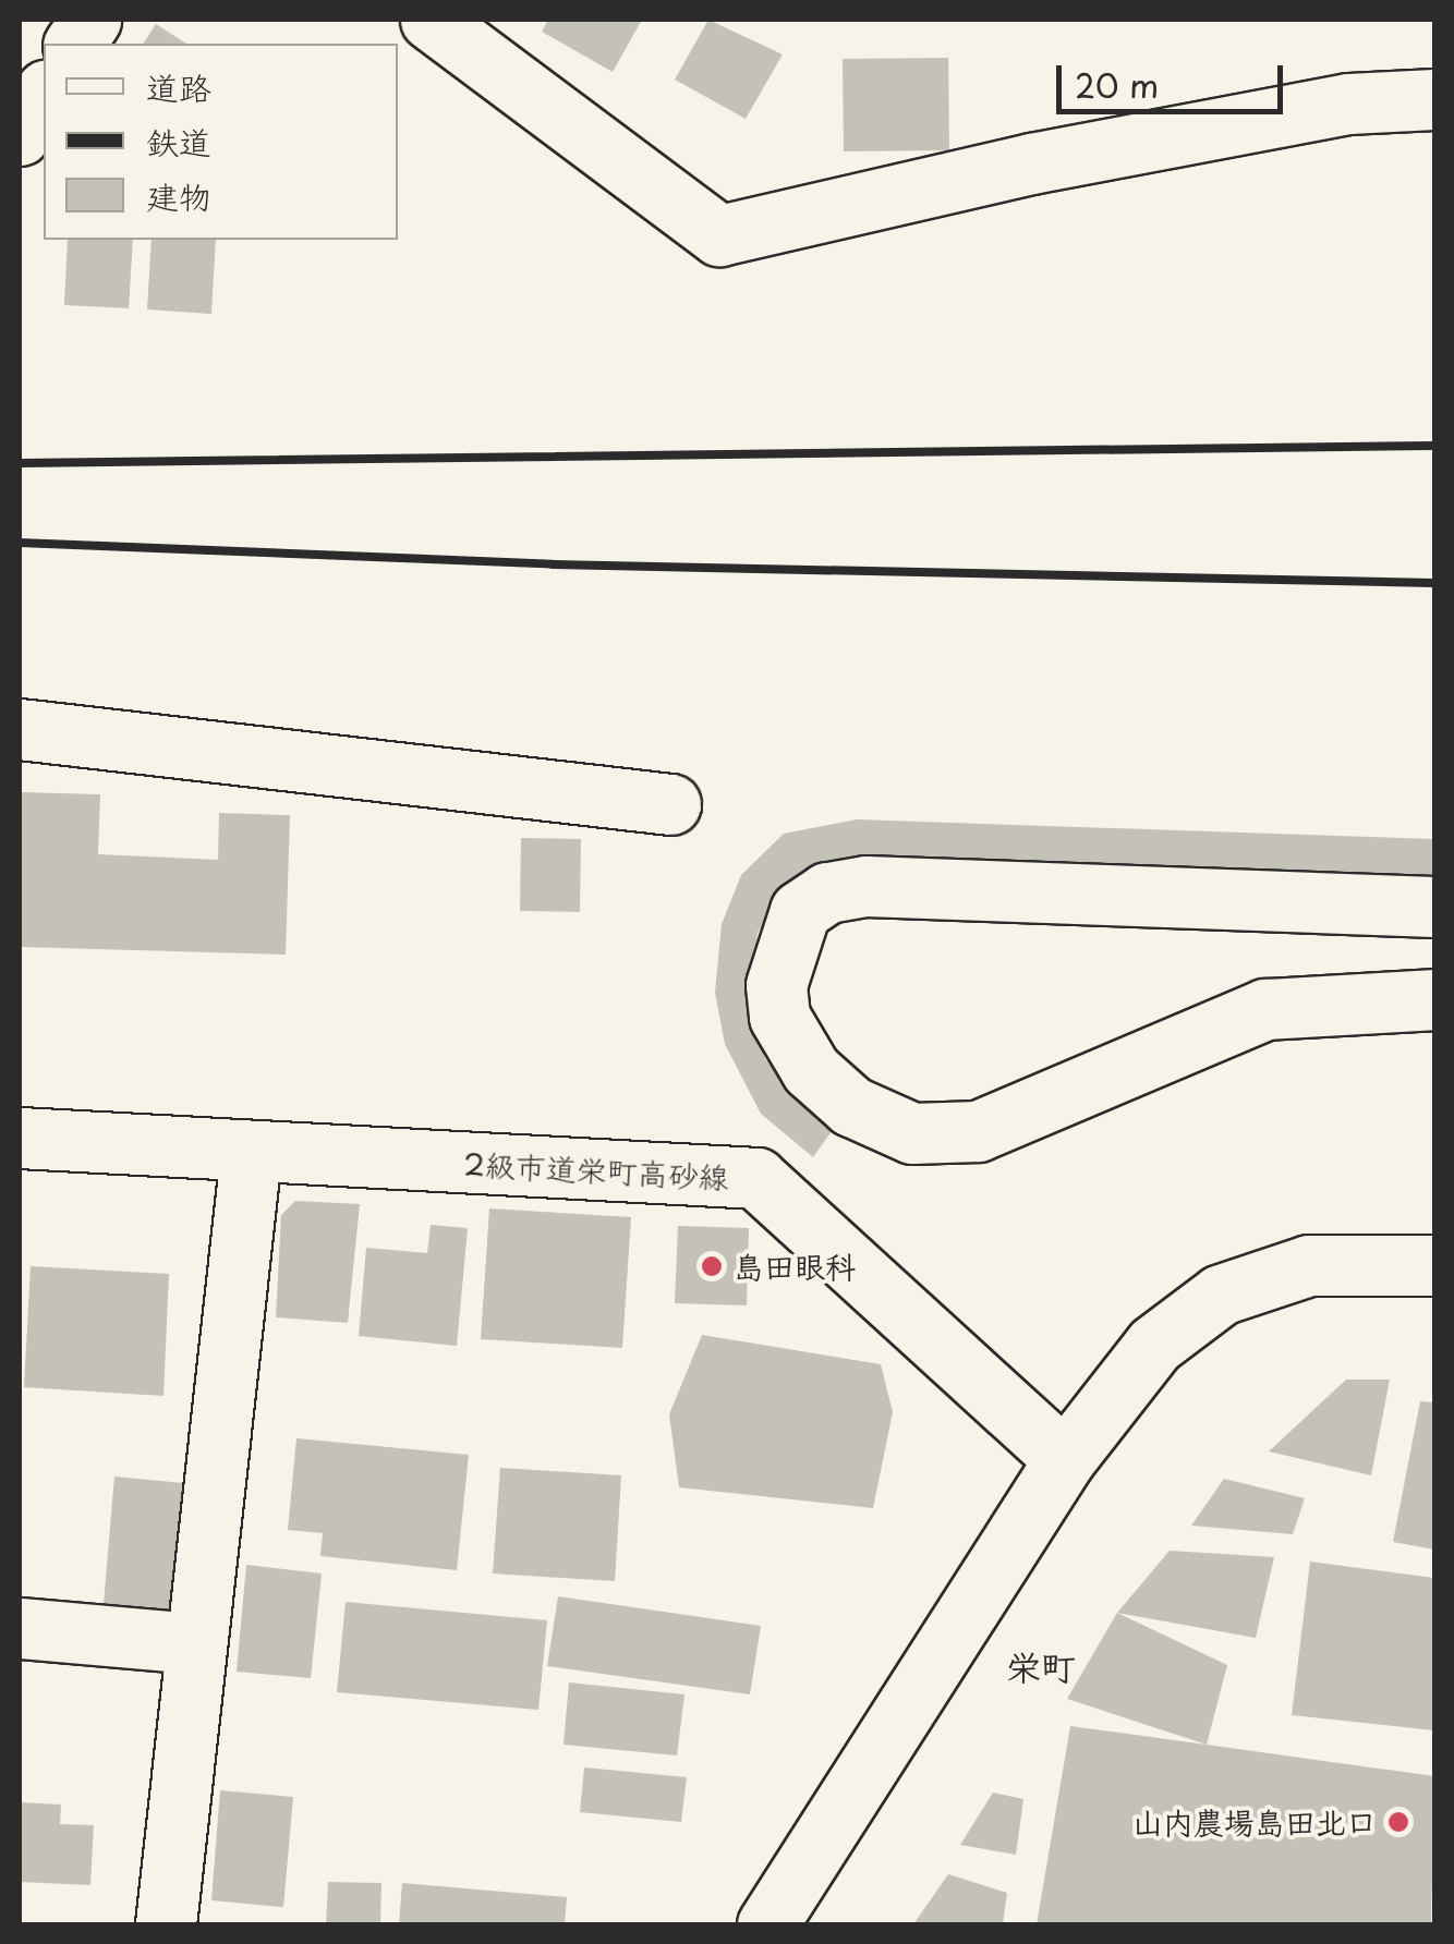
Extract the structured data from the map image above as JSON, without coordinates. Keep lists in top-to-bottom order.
{
  "streets": {
    "street": ["2級市道栄町高砂線"]
  },
  "districts": ["栄町"],
  "places": ["島田眼科", "山内農場島田北口"],
  "legend": ["道路", "鉄道", "建物"],
  "scale_bar": "20 m"
}
